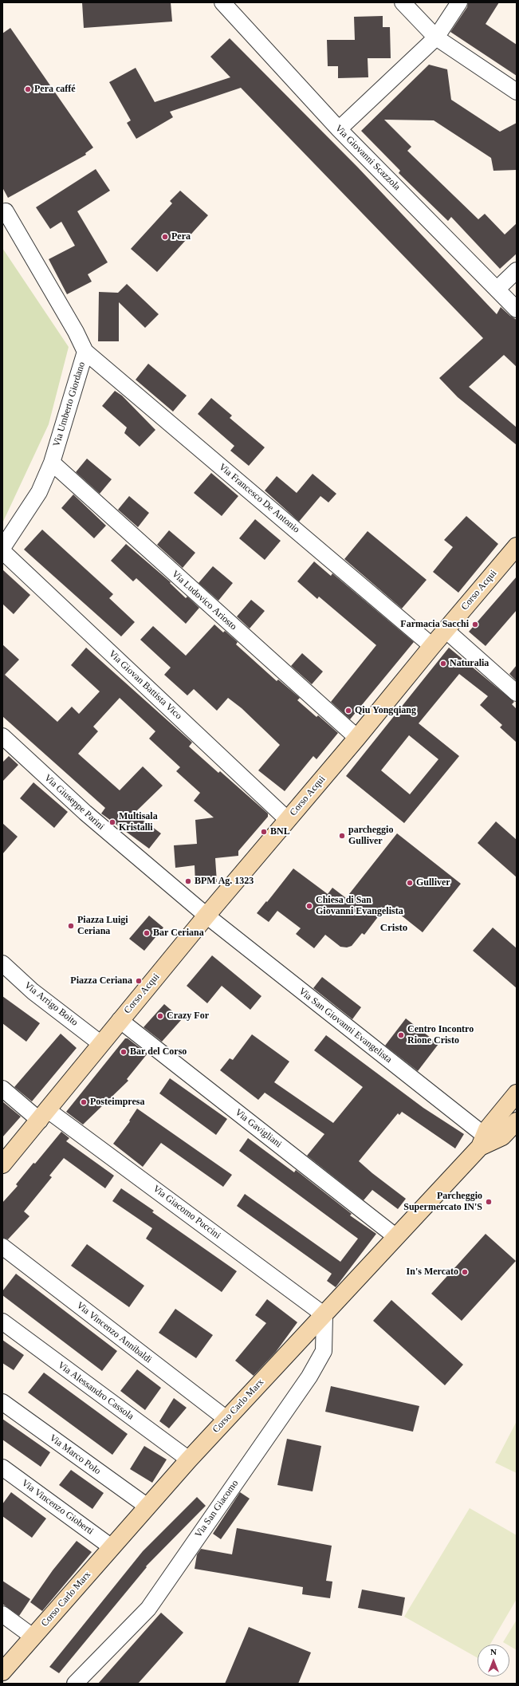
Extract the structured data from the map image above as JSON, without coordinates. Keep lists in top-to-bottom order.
{
  "streets": {
    "main road": ["Corso Acqui", "Corso Carlo Marx"],
    "street": [
      "Via Giovanni Scazzola",
      "Via Umberto Giordano",
      "Via Francesco De Antonio",
      "Via Ludovico Ariosto",
      "Via Giovan Battista Vico",
      "Via Giuseppe Parini",
      "Via Arrigo Boito",
      "Via San Giovanni Evangelista",
      "Via Gavigliani",
      "Via Giacomo Puccini",
      "Via Vincenzo Annibaldi",
      "Via Alessandro Cassola",
      "Via Marco Polo",
      "Via Vincenzo Gioberti",
      "Via San Giacomo"
    ]
  },
  "crossings": [
    ["Via Umberto Giordano", "Via Francesco De Antonio"],
    ["Via Umberto Giordano", "Via Ludovico Ariosto"],
    ["Via Francesco De Antonio", "Corso Acqui"],
    ["Corso Acqui", "Via Ludovico Ariosto"],
    ["Corso Acqui", "Via Giovan Battista Vico"],
    ["Corso Acqui", "Via Giuseppe Parini"],
    ["Corso Acqui", "Via Arrigo Boito"],
    ["Corso Acqui", "Via San Giovanni Evangelista"],
    ["Corso Acqui", "Via Gavigliani"],
    ["Corso Acqui", "Via Giacomo Puccini"],
    ["Via Giuseppe Parini", "Via San Giovanni Evangelista"],
    ["Via San Giovanni Evangelista", "Corso Carlo Marx"],
    ["Via Gavigliani", "Corso Carlo Marx"],
    ["Via Giacomo Puccini", "Corso Carlo Marx"],
    ["Via Giacomo Puccini", "Via San Giacomo"],
    ["Via Vincenzo Annibaldi", "Corso Carlo Marx"],
    ["Via Alessandro Cassola", "Corso Carlo Marx"],
    ["Corso Carlo Marx", "Via Marco Polo"],
    ["Corso Carlo Marx", "Via Vincenzo Gioberti"],
    ["Corso Carlo Marx", "Via San Giacomo"]
  ],
  "districts": ["Cristo"],
  "places": [
    "Pera caffé",
    "Pera",
    "Farmacia Sacchi",
    "Naturalia",
    "Qiu Yongqiang",
    "Multisala Kristalli",
    "BNL",
    "parcheggio Gulliver",
    "BPM Ag. 1323",
    "Gulliver",
    "Chiesa di San Giovanni Evangelista",
    "Piazza Luigi Ceriana",
    "Bar Ceriana",
    "Piazza Ceriana",
    "Crazy For",
    "Centro Incontro Rione Cristo",
    "Bar del Corso",
    "Posteimpresa",
    "Parcheggio Supermercato IN'S",
    "In's Mercato"
  ],
  "north": "top"
}
